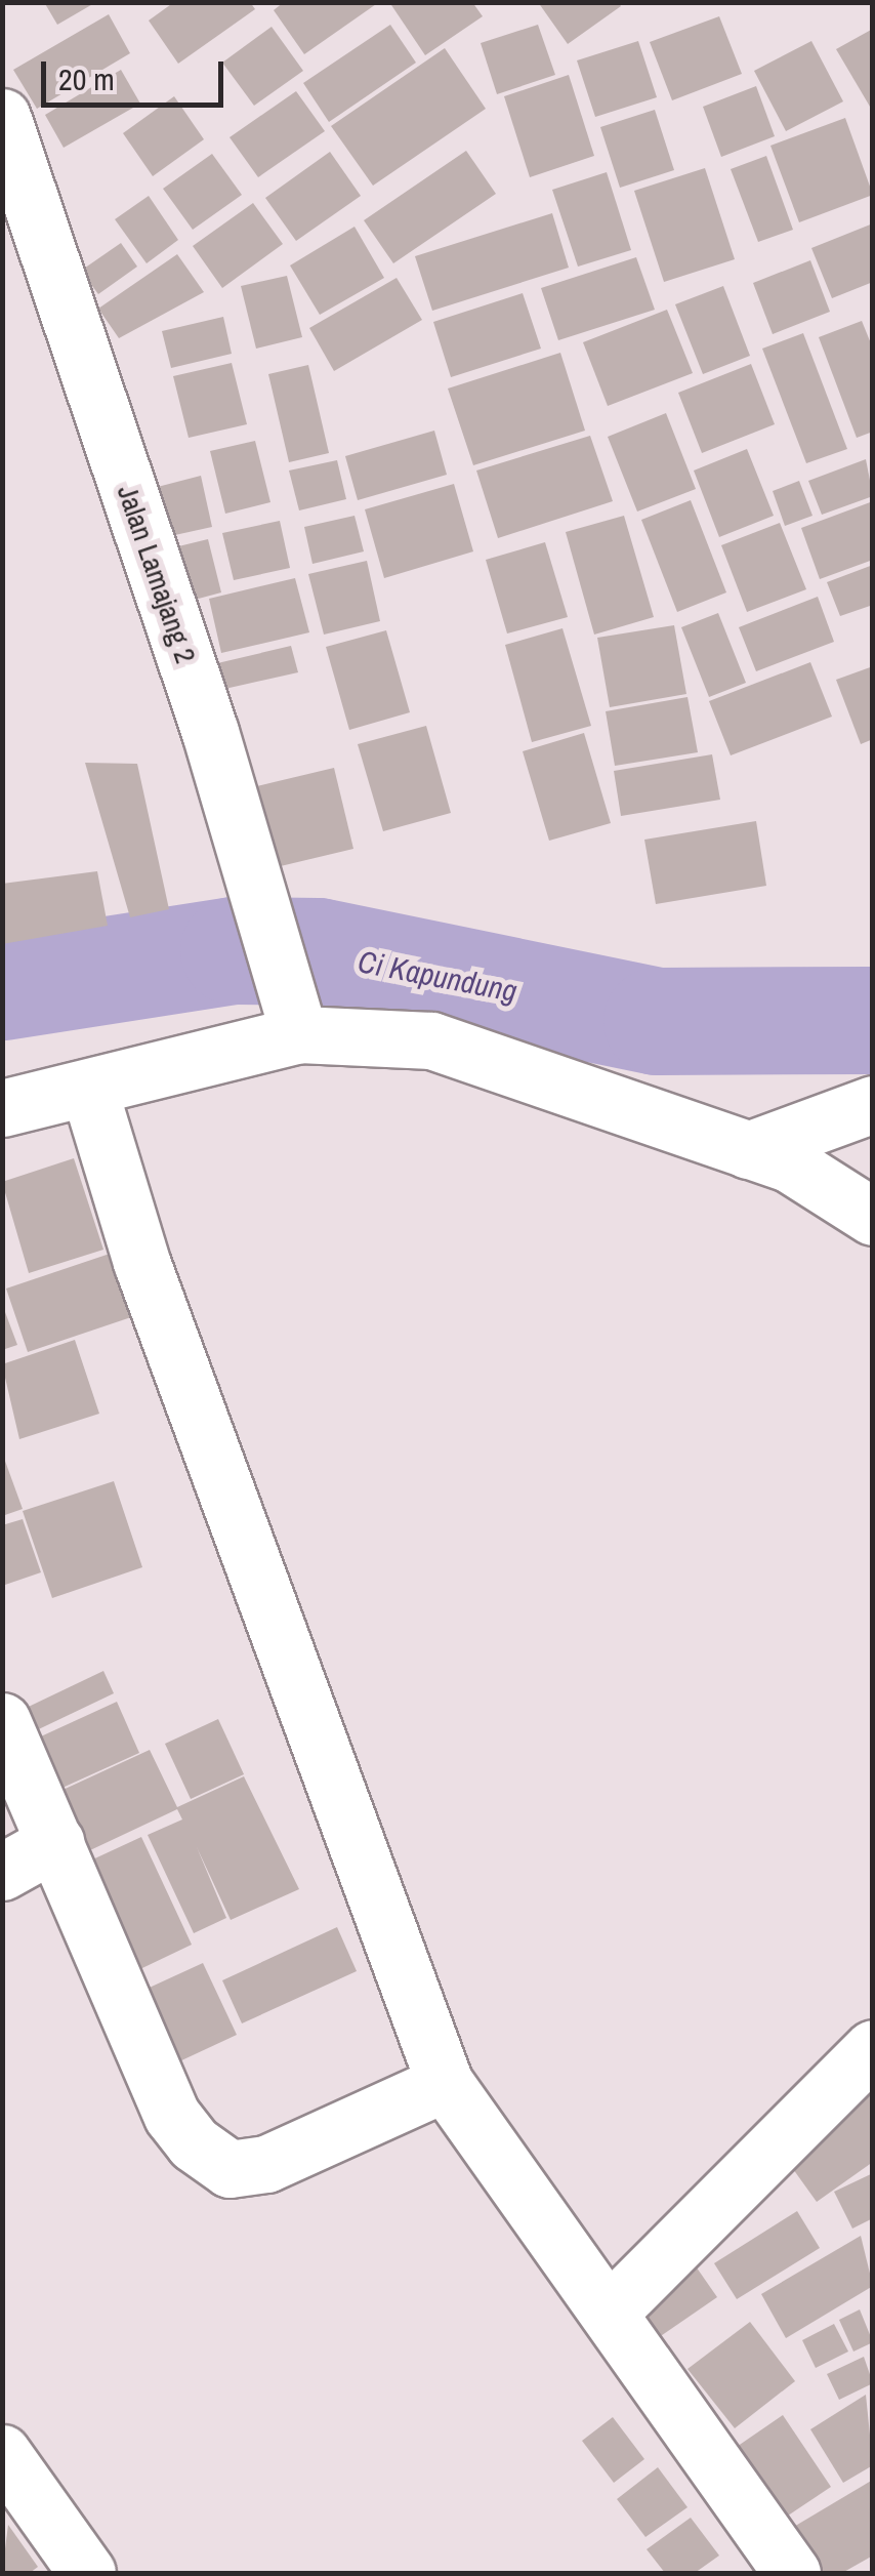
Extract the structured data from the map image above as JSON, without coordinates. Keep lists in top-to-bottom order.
{
  "streets": {
    "street": ["Jalan Lamajang 2"]
  },
  "water": ["Ci Kapundung"],
  "scale_bar": "20 m"
}
